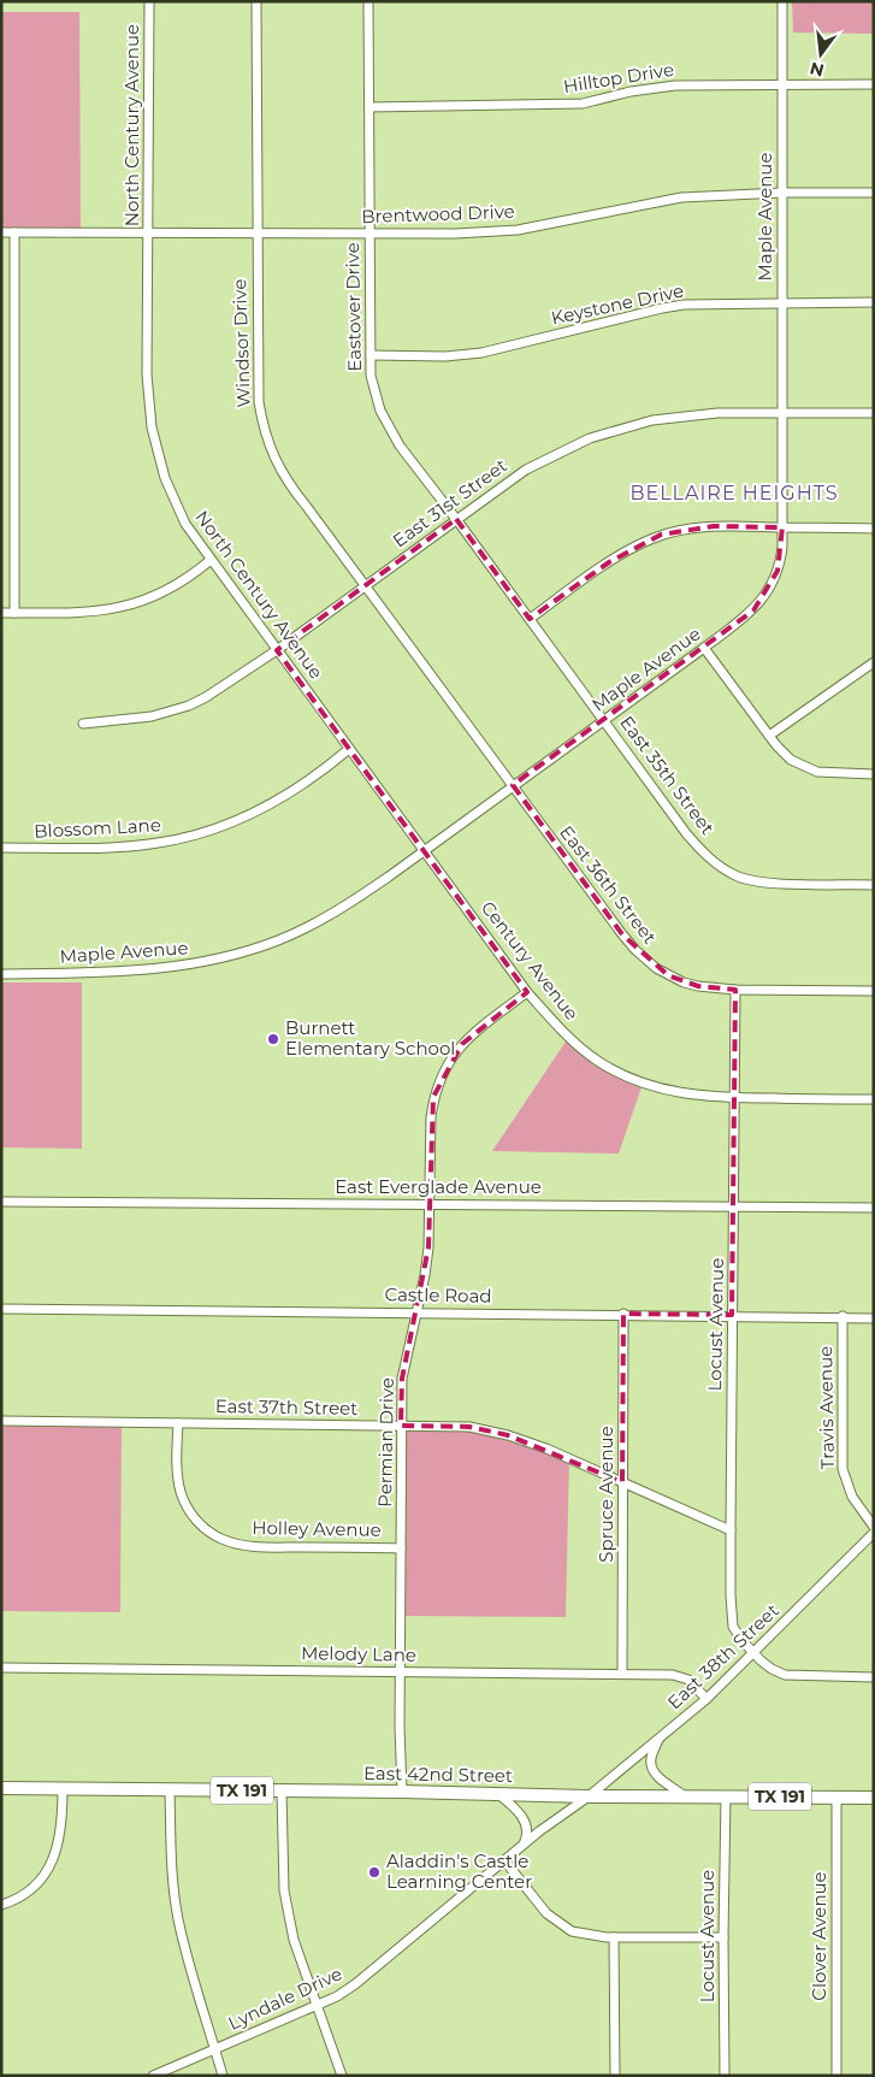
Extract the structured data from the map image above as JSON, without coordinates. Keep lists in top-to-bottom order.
{
  "streets": {
    "highway": ["East 42nd Street", "TX 191"],
    "street": [
      "Hilltop Drive",
      "North Century Avenue",
      "Brentwood Drive",
      "Maple Avenue",
      "Keystone Drive",
      "Eastover Drive",
      "Windsor Drive",
      "East 31st Street",
      "East 35th Street",
      "Blossom Lane",
      "East 36th Street",
      "Century Avenue",
      "East Everglade Avenue",
      "Castle Road",
      "Locust Avenue",
      "East 37th Street",
      "Travis Avenue",
      "Permian Drive",
      "Spruce Avenue",
      "Holley Avenue",
      "Melody Lane",
      "East 38th Street",
      "Clover Avenue",
      "Lyndale Drive"
    ]
  },
  "crossings": [
    ["Hilltop Drive", "Maple Avenue"],
    ["Hilltop Drive", "Eastover Drive"],
    ["North Century Avenue", "Brentwood Drive"],
    ["North Century Avenue", "Maple Avenue"],
    ["North Century Avenue", "East 31st Street"],
    ["North Century Avenue", "Blossom Lane"],
    ["North Century Avenue", "Century Avenue"],
    ["Brentwood Drive", "Maple Avenue"],
    ["Brentwood Drive", "Eastover Drive"],
    ["Brentwood Drive", "Windsor Drive"],
    ["Maple Avenue", "Keystone Drive"],
    ["Maple Avenue", "Eastover Drive"],
    ["Maple Avenue", "Windsor Drive"],
    ["Maple Avenue", "East 31st Street"],
    ["Maple Avenue", "East 35th Street"],
    ["Maple Avenue", "East 36th Street"],
    ["Maple Avenue", "Century Avenue"],
    ["Keystone Drive", "Eastover Drive"],
    ["Eastover Drive", "East 31st Street"],
    ["Eastover Drive", "East 35th Street"],
    ["Windsor Drive", "East 31st Street"],
    ["Windsor Drive", "East 36th Street"],
    ["East 36th Street", "Locust Avenue"],
    ["Century Avenue", "Locust Avenue"],
    ["Century Avenue", "Permian Drive"],
    ["East Everglade Avenue", "Locust Avenue"],
    ["East Everglade Avenue", "Permian Drive"],
    ["Castle Road", "Locust Avenue"],
    ["Castle Road", "Travis Avenue"],
    ["Castle Road", "Permian Drive"],
    ["Castle Road", "Spruce Avenue"],
    ["Locust Avenue", "East 37th Street"],
    ["Locust Avenue", "East 38th Street"],
    ["Locust Avenue", "East 42nd Street"],
    ["East 37th Street", "Permian Drive"],
    ["East 37th Street", "Spruce Avenue"],
    ["East 37th Street", "Holley Avenue"],
    ["Permian Drive", "Holley Avenue"],
    ["Permian Drive", "Melody Lane"],
    ["Permian Drive", "East 42nd Street"],
    ["Spruce Avenue", "Melody Lane"],
    ["Melody Lane", "East 38th Street"],
    ["East 38th Street", "East 42nd Street"],
    ["East 38th Street", "Lyndale Drive"],
    ["East 42nd Street", "Clover Avenue"],
    ["East 42nd Street", "Lyndale Drive"]
  ],
  "districts": ["BELLAIRE HEIGHTS"],
  "places": ["Burnett Elementary School", "Aladdin's Castle Learning Center"],
  "north": "bottom"
}
